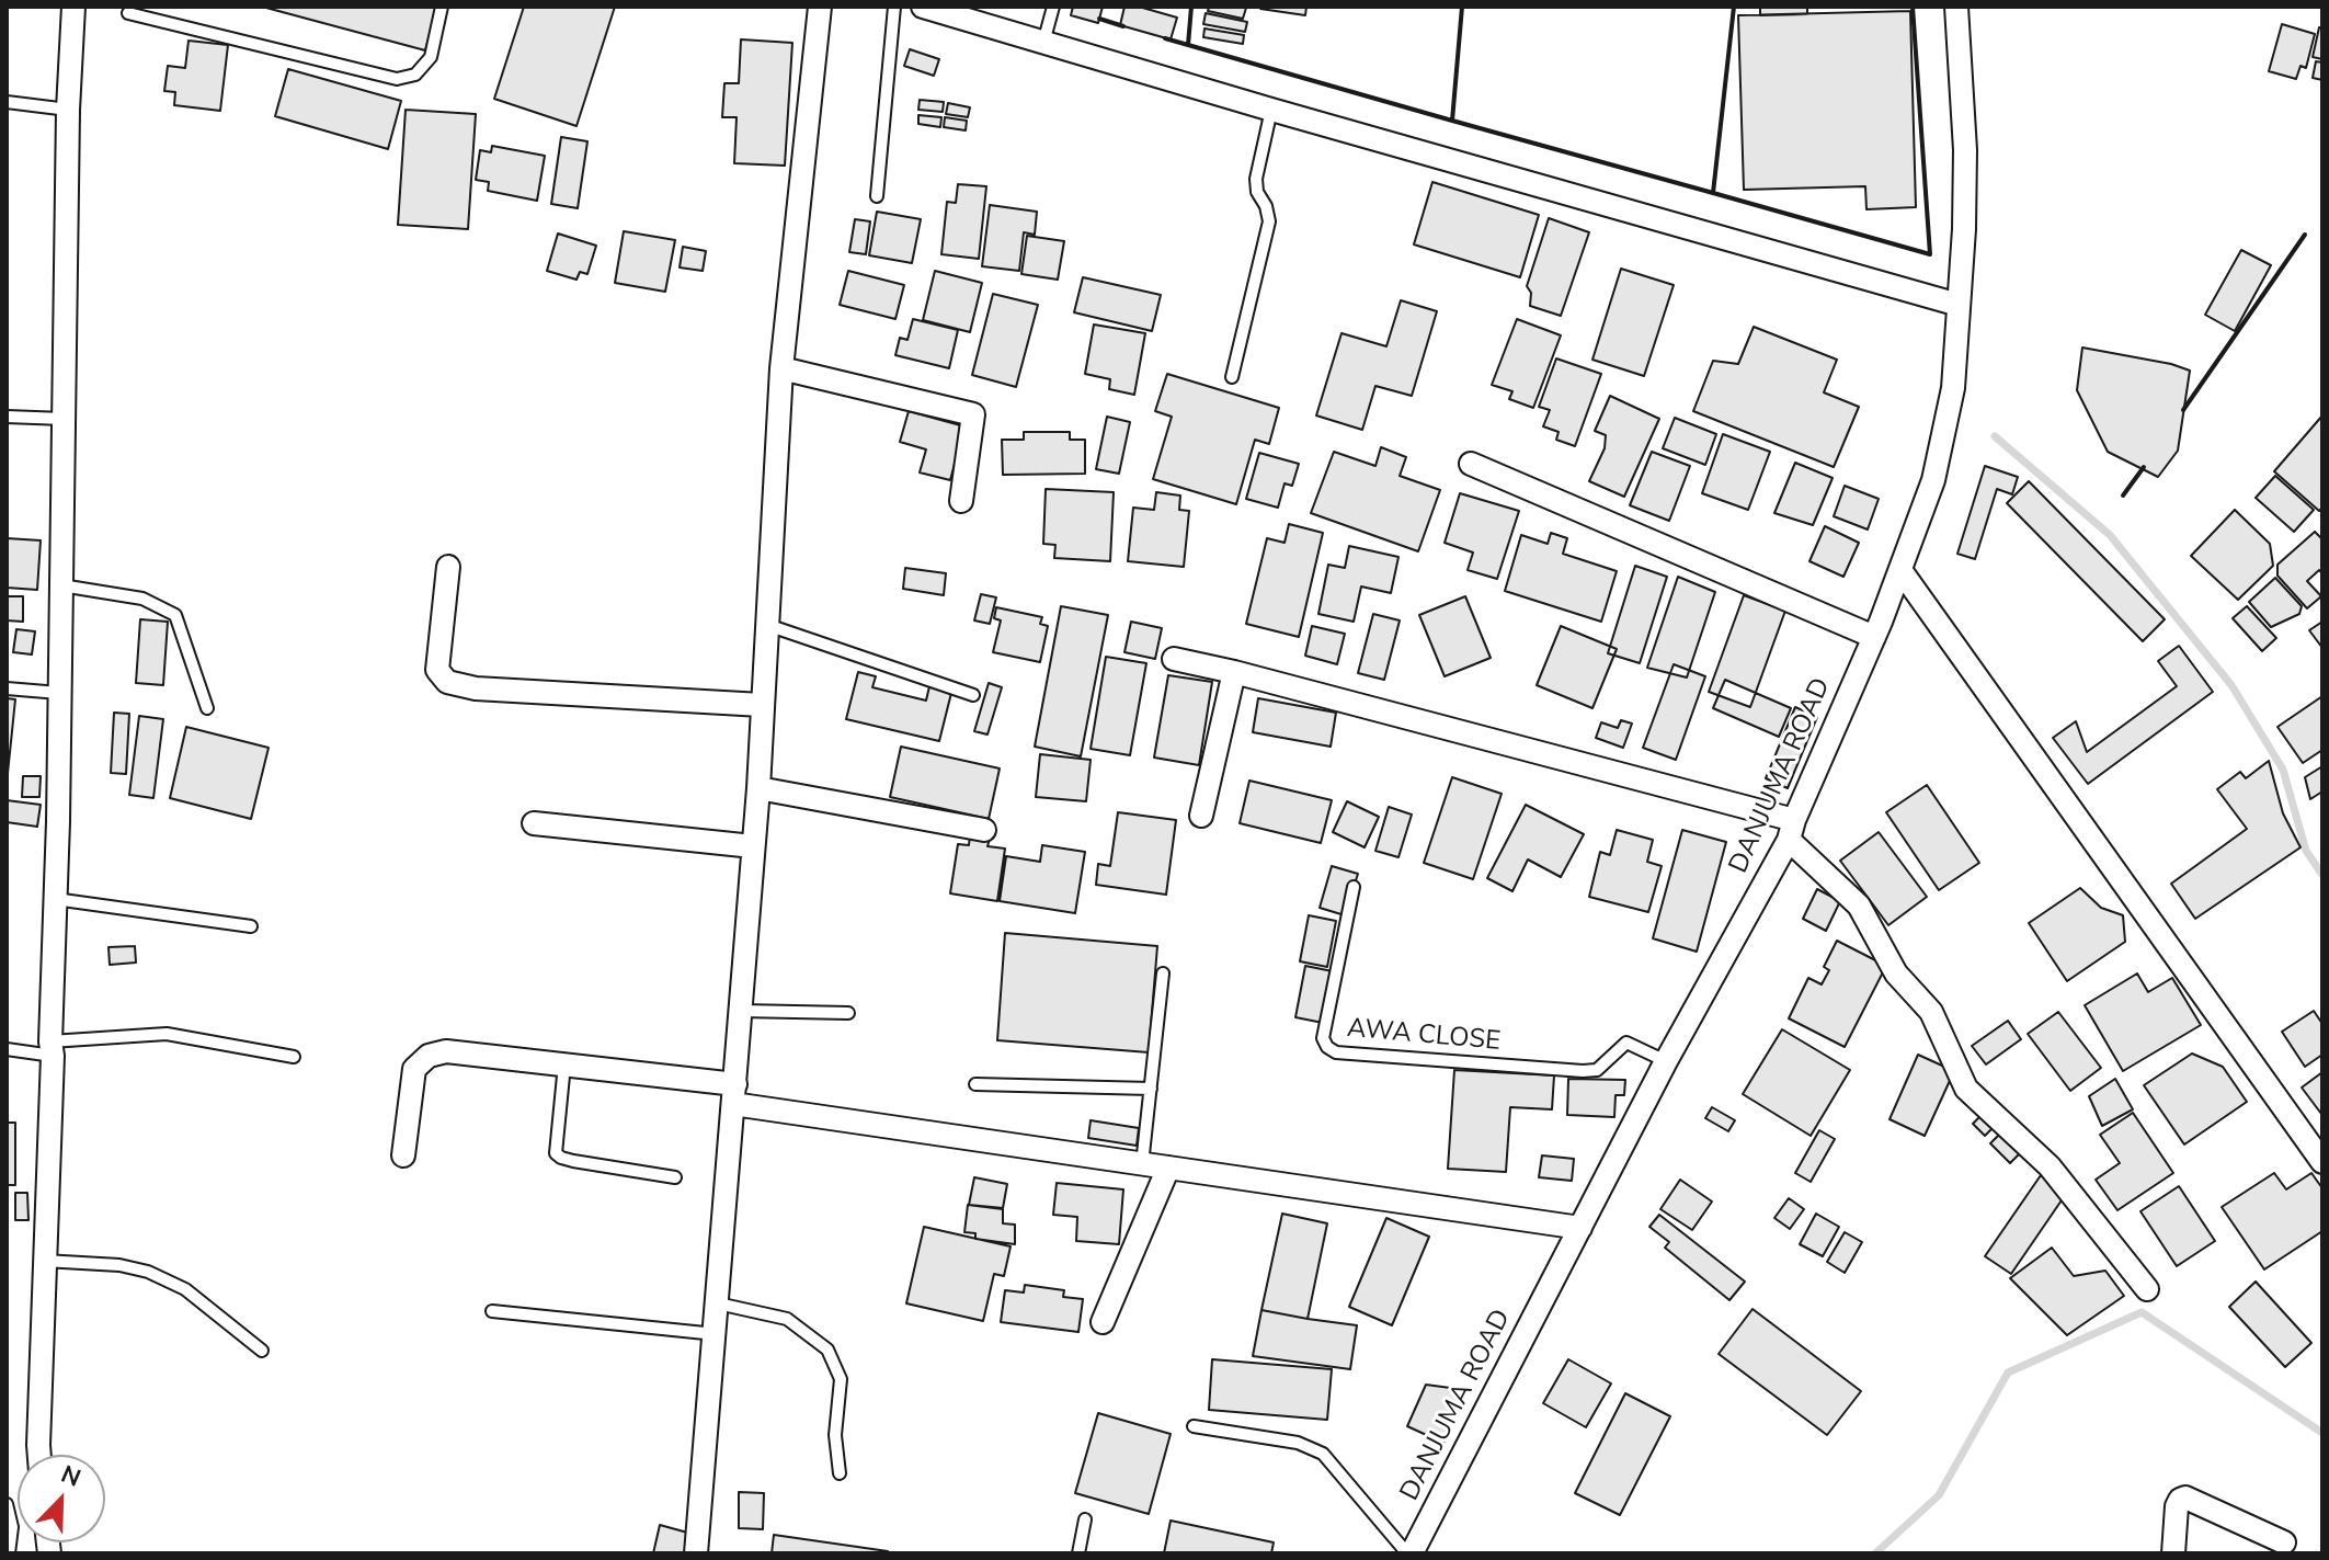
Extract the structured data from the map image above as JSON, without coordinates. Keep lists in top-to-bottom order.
{
  "streets": {
    "street": ["DANJUMA ROAD"],
    "lane": ["AWA CLOSE"]
  },
  "crossings": [
    ["DANJUMA ROAD", "AWA CLOSE"]
  ],
  "north": "top right"
}
